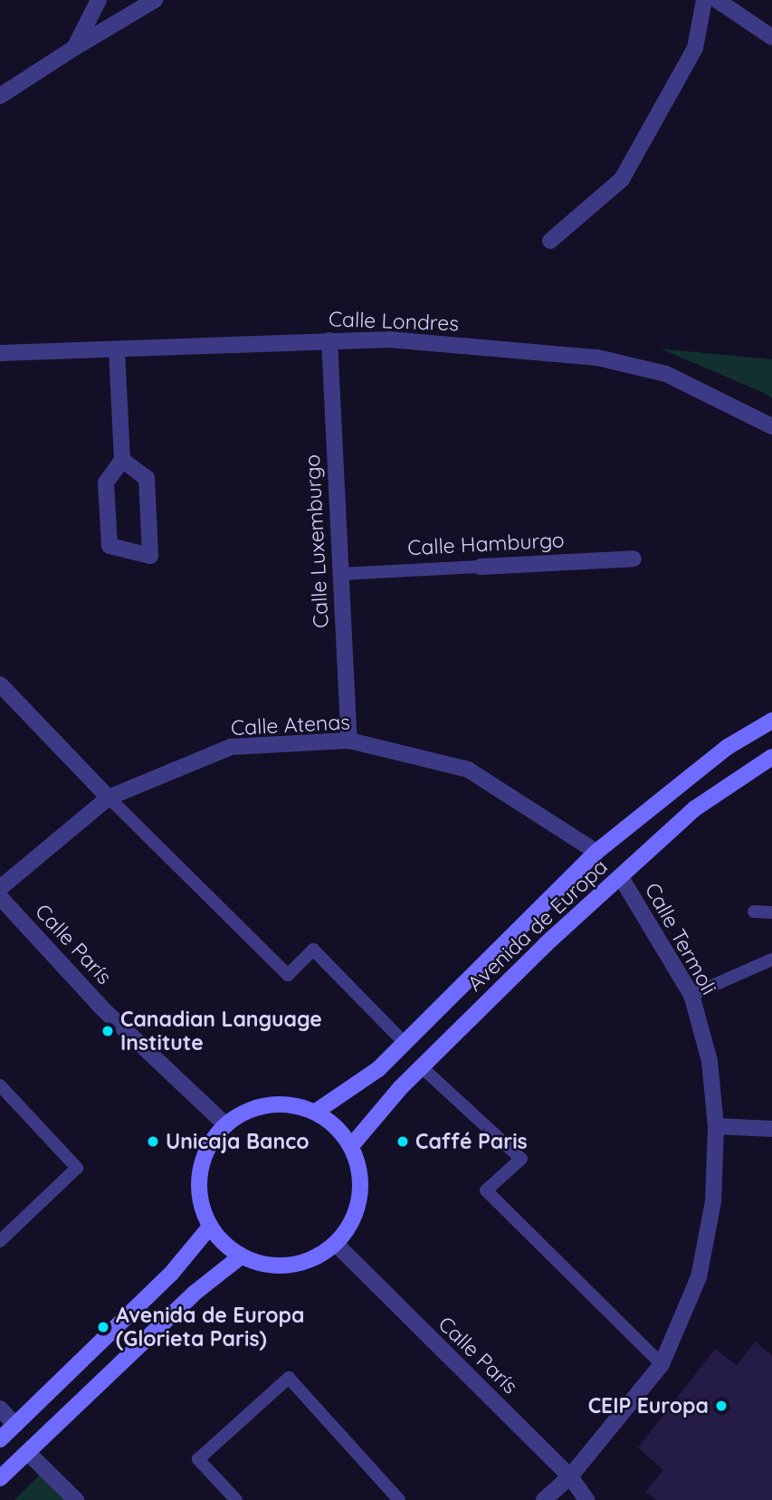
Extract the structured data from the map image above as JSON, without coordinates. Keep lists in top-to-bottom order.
{
  "streets": {
    "main road": ["Avenida de Europa"],
    "street": [
      "Calle Londres",
      "Calle Luxemburgo",
      "Calle Hamburgo",
      "Calle Atenas",
      "Calle Termoli",
      "Calle París"
    ]
  },
  "crossings": [
    ["Calle Londres", "Calle Luxemburgo"],
    ["Calle Luxemburgo", "Calle Hamburgo"],
    ["Calle Luxemburgo", "Calle Atenas"],
    ["Avenida de Europa", "Calle Termoli"],
    ["Avenida de Europa", "Calle París"],
    ["Calle Termoli", "Calle París"]
  ],
  "places": [
    "Canadian Language Institute",
    "Unicaja Banco",
    "Caffé Paris",
    "Avenida de Europa (Glorieta Paris)",
    "CEIP Europa"
  ]
}
